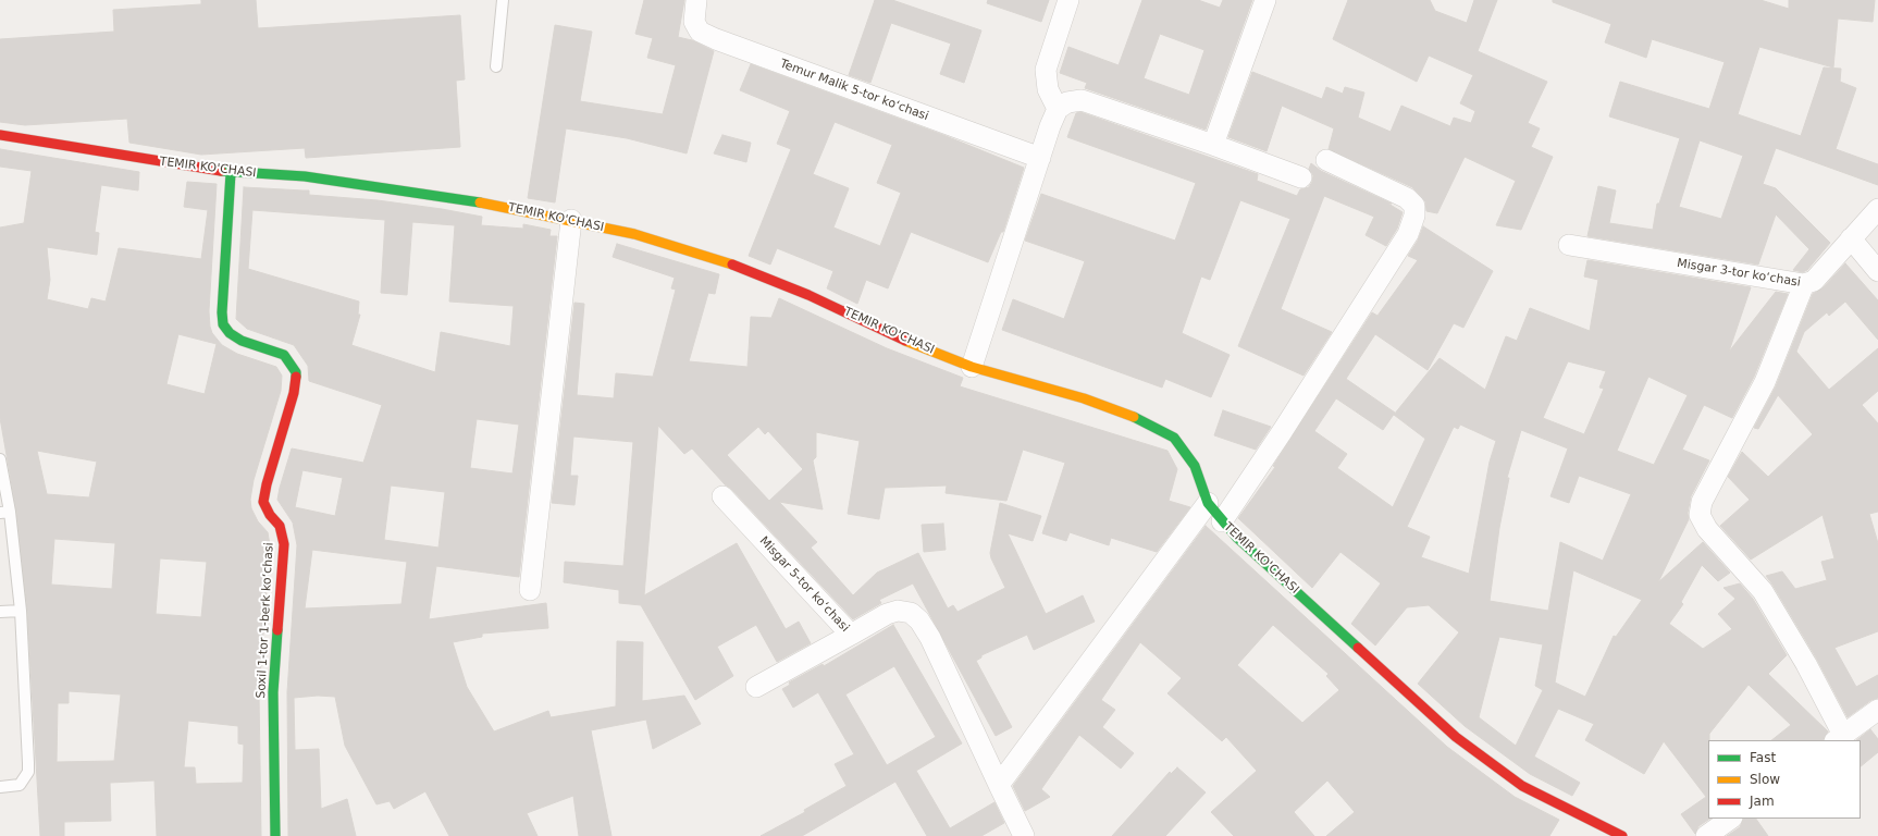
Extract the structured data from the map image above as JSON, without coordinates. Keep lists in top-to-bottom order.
{
  "streets": {
    "street": [
      "Temur Malik 5-tor koʻchasi",
      "TEMIR KO'CHASI",
      "Misgar 3-tor koʻchasi",
      "Misgar 5-tor koʻchasi",
      "Soxil 1-tor 1-berk koʻchasi"
    ]
  },
  "crossings": [
    ["TEMIR KO'CHASI", "Soxil 1-tor 1-berk koʻchasi"]
  ],
  "legend": ["Fast", "Slow", "Jam"]
}
